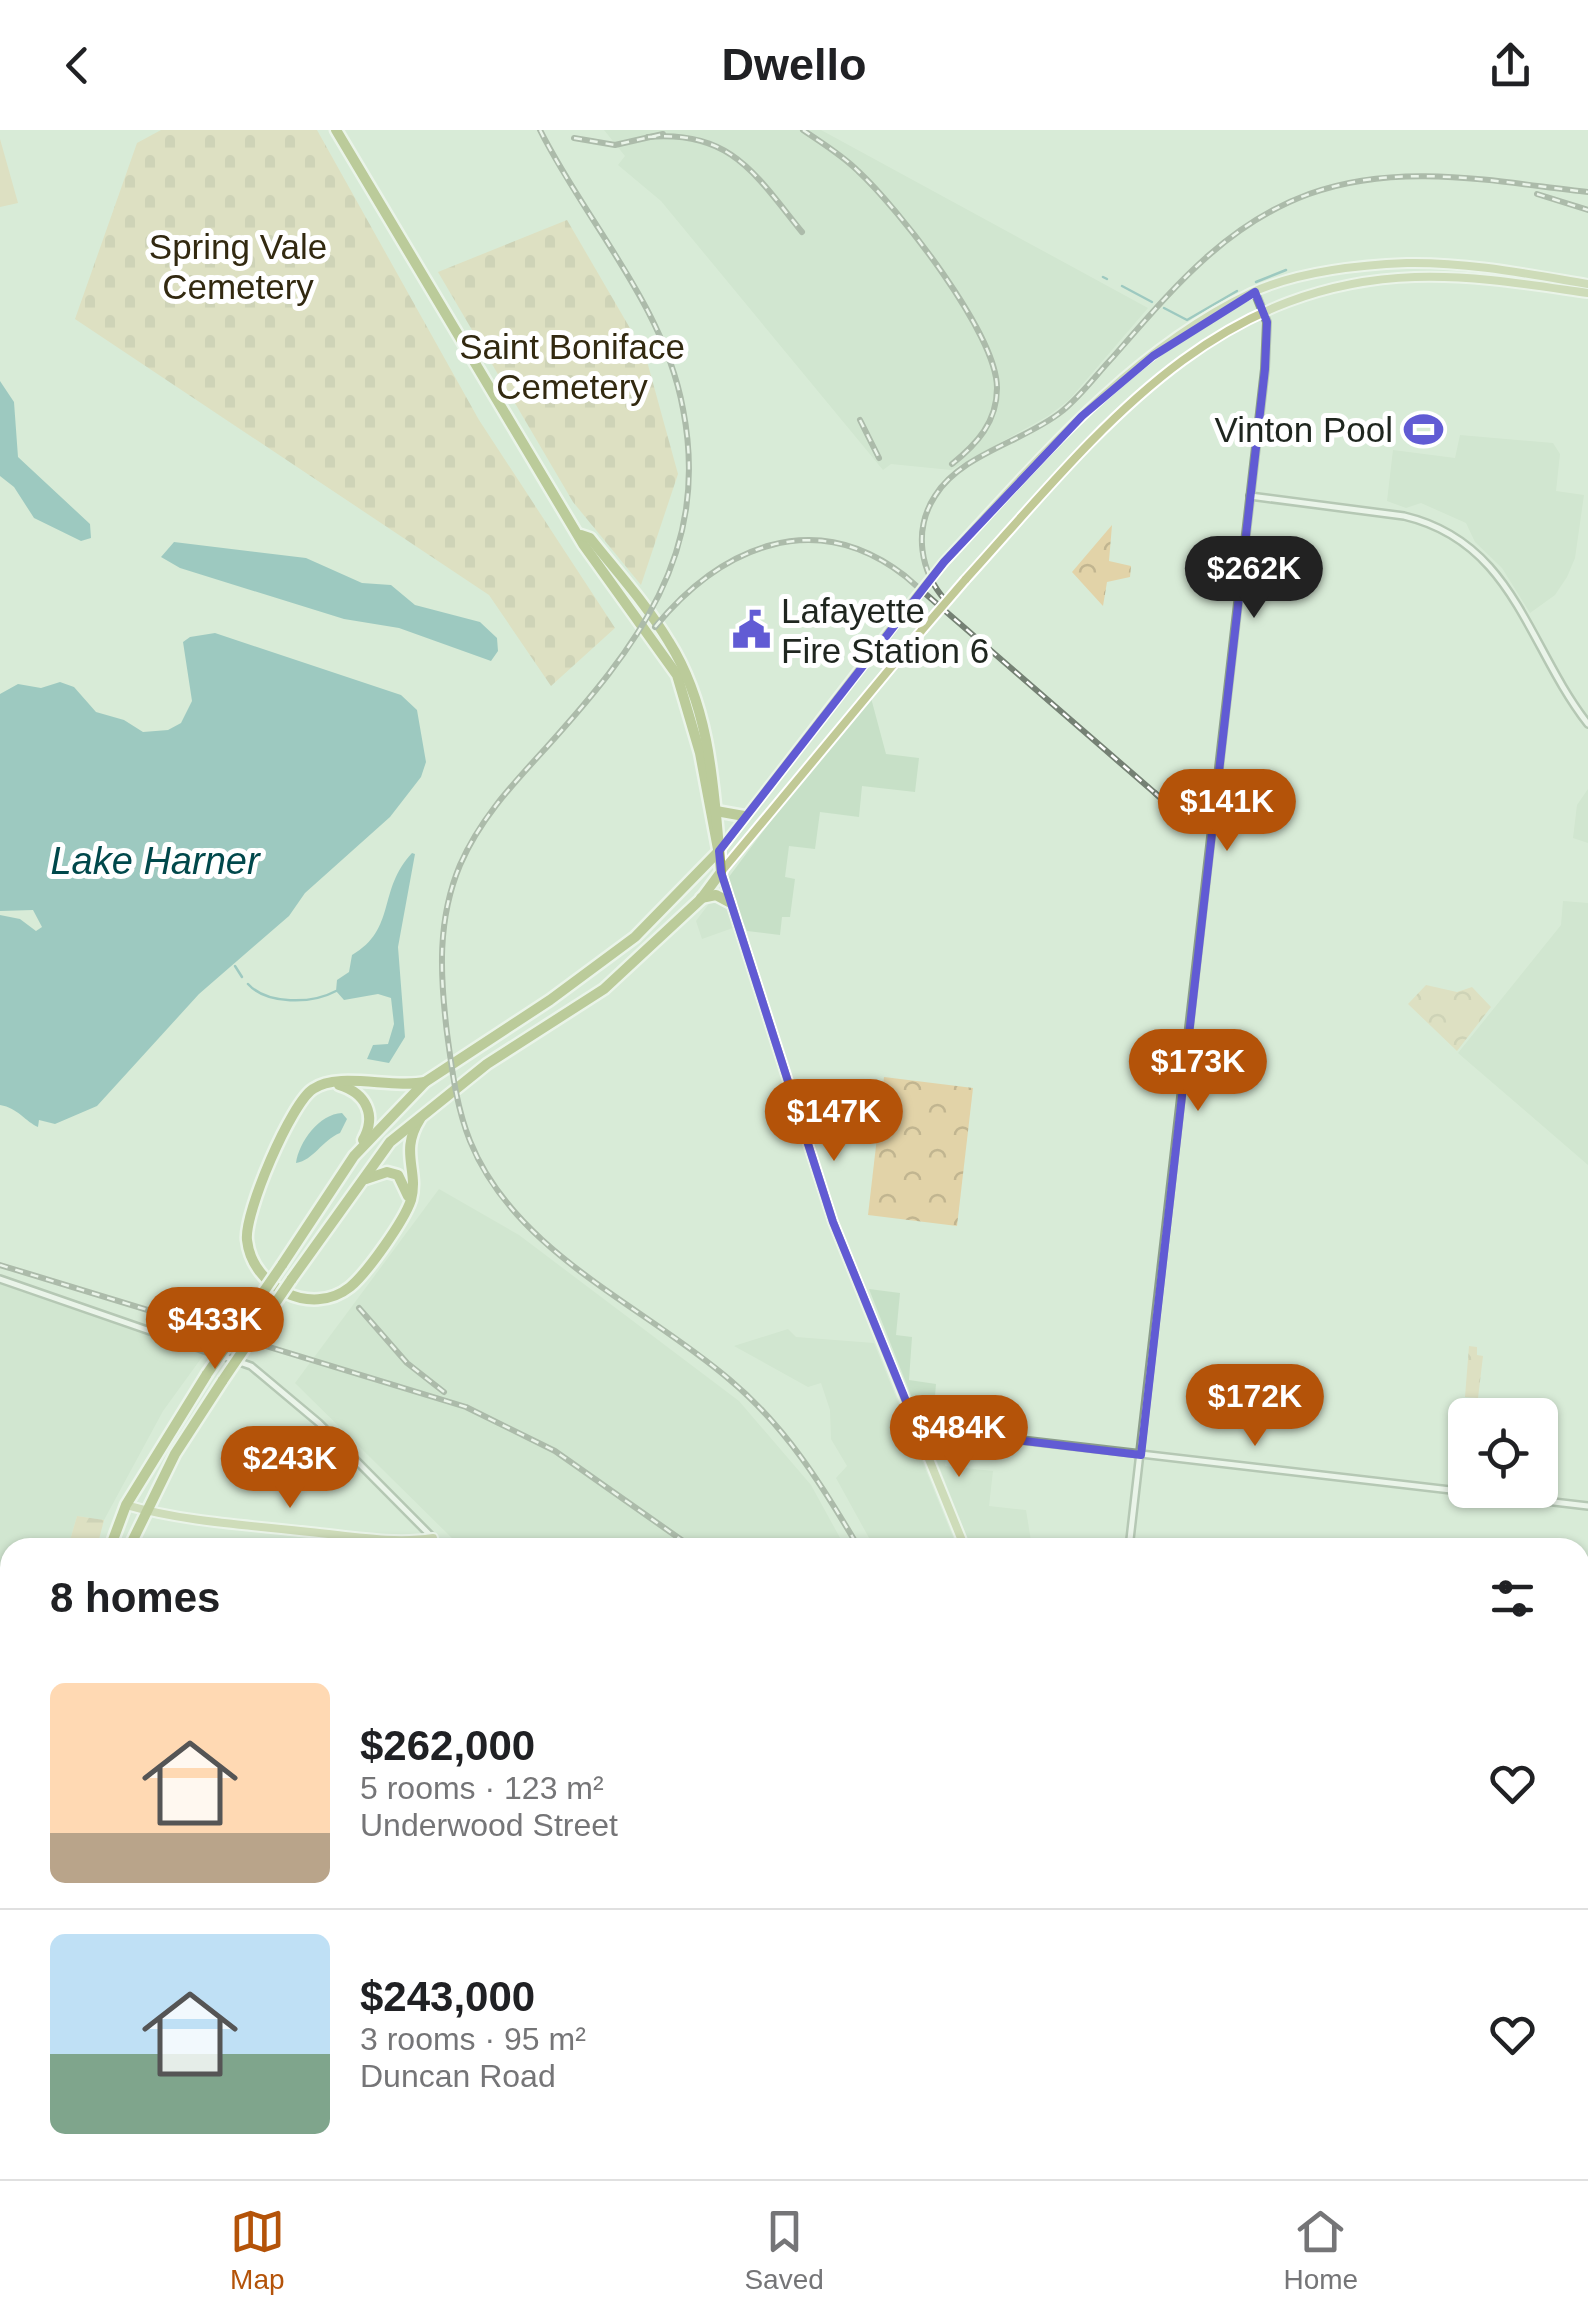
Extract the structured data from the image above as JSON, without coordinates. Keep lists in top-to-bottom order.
{
  "water": ["Lake Harner"],
  "parks": ["Spring Vale Cemetery", "Saint Boniface Cemetery"],
  "places": {
    "sports": ["Vinton Pool"],
    "public building": ["Lafayette Fire Station 6"]
  },
  "page": {
    "header": "Dwello",
    "price": [
      "$262K",
      "$141K",
      "$173K",
      "$147K",
      "$433K",
      "$172K",
      "$484K",
      "$243K"
    ],
    "heading": "8 homes",
    "list": [
      {
        "name": "$262,000",
        "note": "5 rooms · 123 m² · Underwood Street"
      },
      {
        "name": "$243,000",
        "note": "3 rooms · 95 m² · Duncan Road"
      }
    ],
    "tabs": ["Map", "Saved", "Home"]
  }
}
